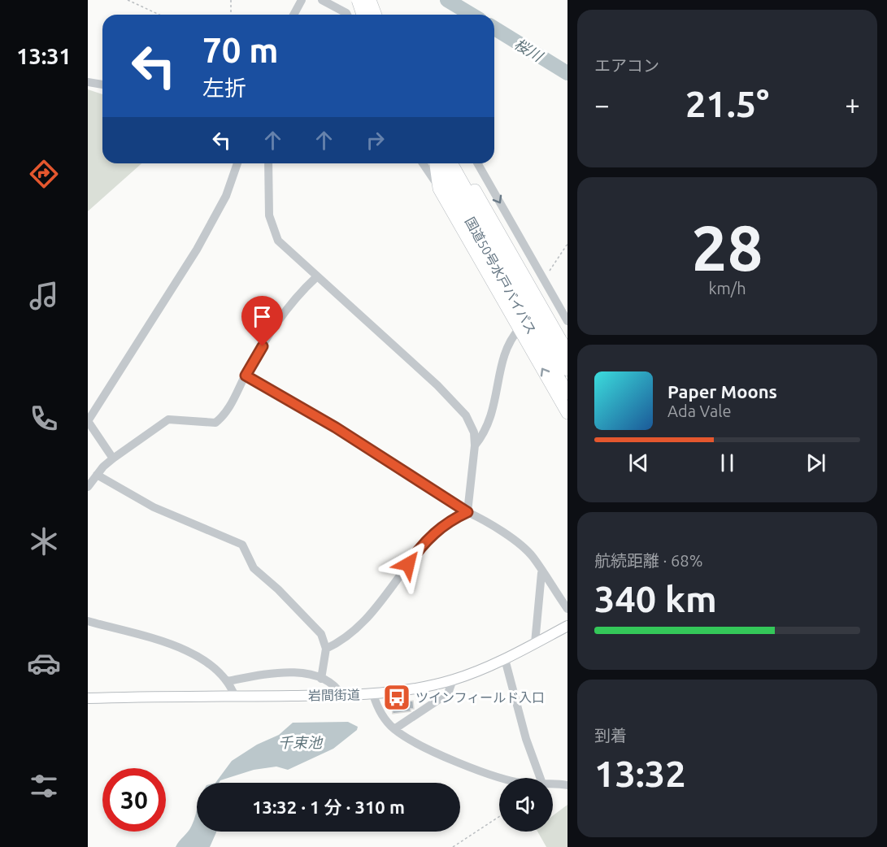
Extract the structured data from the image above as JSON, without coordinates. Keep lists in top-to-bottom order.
{
  "streets": {
    "highway": ["国道50号水戸バイパス"],
    "main road": ["岩間街道"]
  },
  "water": ["桜川", "千束池"],
  "places": {
    "bus stop": ["ツインフィールド入口"]
  },
  "page": {
    "tabs": "13:31",
    "tile": [
      "エアコン",
      ["28", "km/h"],
      ["航続距離 · 68%", "340 km"],
      ["到着", "13:32"]
    ],
    "turn": ["70 m", "左折"],
    "heat": ["−", "21.5°", "+"],
    "song": ["Paper Moons", "Ada Vale"],
    "limit": "30",
    "trip": "13:32 · 1 分 · 310 m"
  }
}
